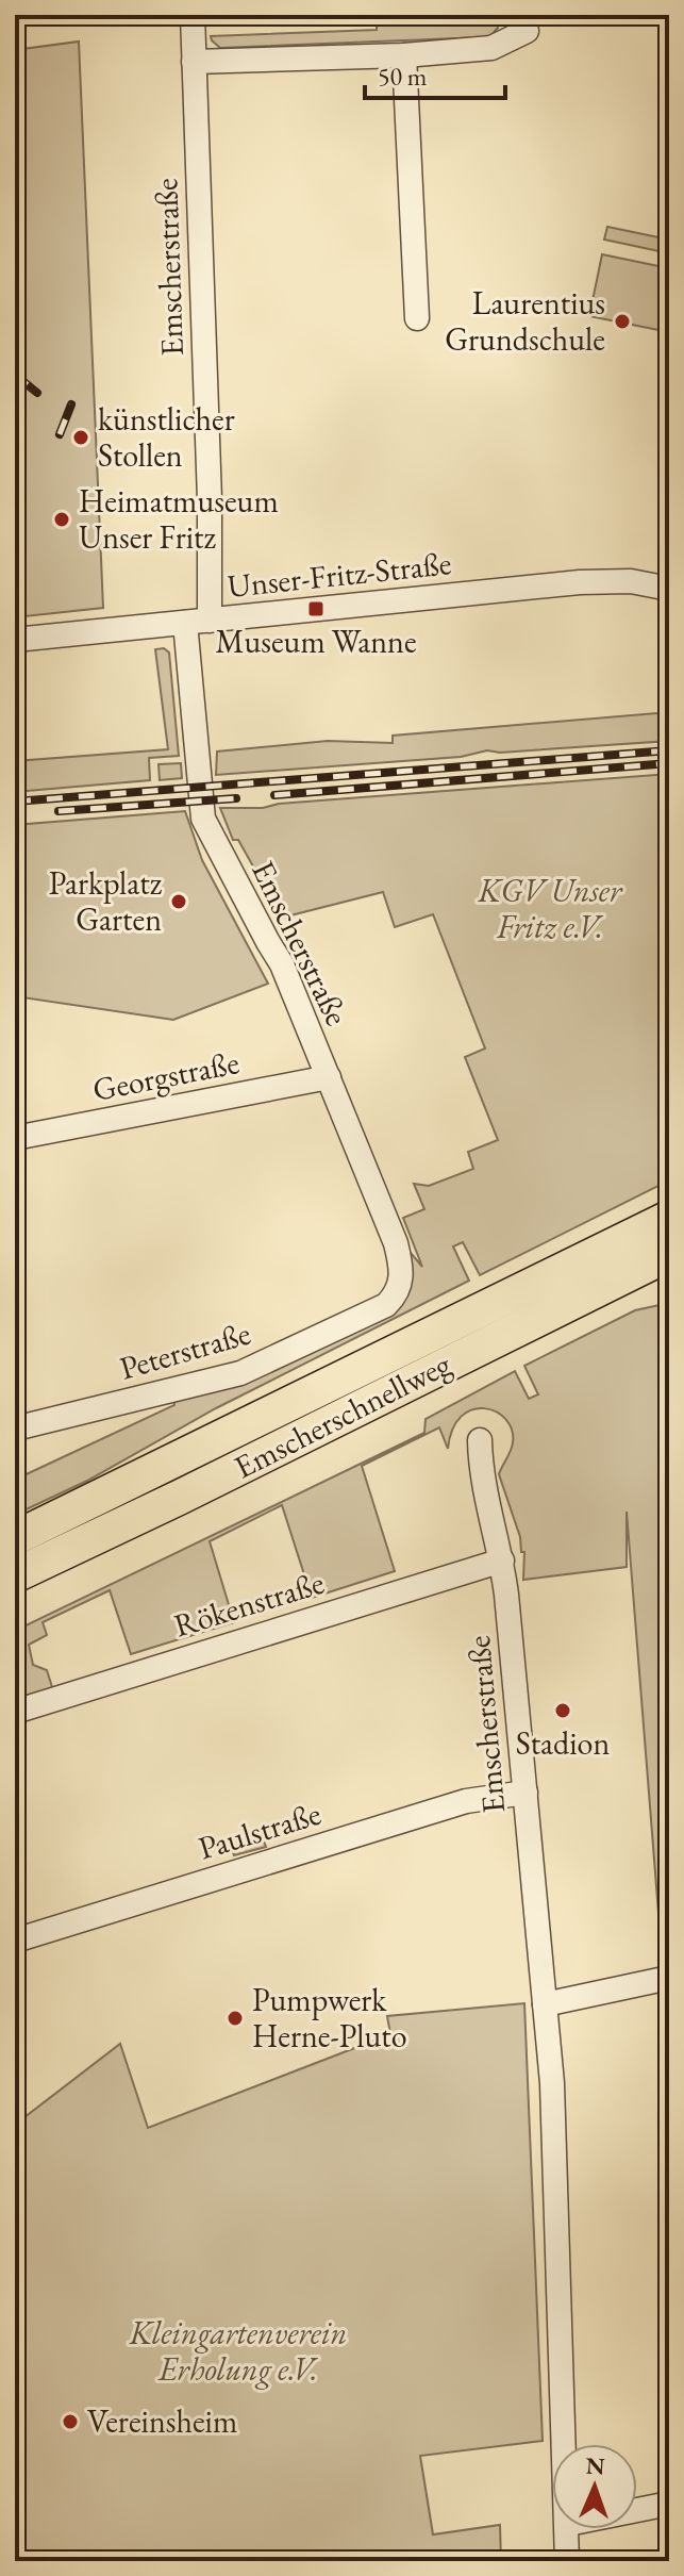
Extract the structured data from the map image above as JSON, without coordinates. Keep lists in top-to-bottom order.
{
  "streets": {
    "highway": ["Emscherschnellweg"],
    "street": [
      "Emscherstraße",
      "Unser-Fritz-Straße",
      "Georgstraße",
      "Peterstraße",
      "Rökenstraße",
      "Paulstraße"
    ]
  },
  "crossings": [
    ["Emscherstraße", "Unser-Fritz-Straße"],
    ["Emscherstraße", "Georgstraße"],
    ["Emscherstraße", "Peterstraße"],
    ["Emscherstraße", "Rökenstraße"],
    ["Emscherstraße", "Paulstraße"]
  ],
  "parks": ["KGV Unser Fritz e.V.", "Kleingartenverein Erholung e.V."],
  "places": {
    "other": [
      "Laurentius Grundschule",
      "künstlicher Stollen",
      "Heimatmuseum Unser Fritz",
      "Parkplatz Garten",
      "Stadion",
      "Pumpwerk Herne-Pluto",
      "Vereinsheim"
    ],
    "transit": ["Museum Wanne"]
  },
  "scale_bar": "50 m",
  "north": "top"
}
